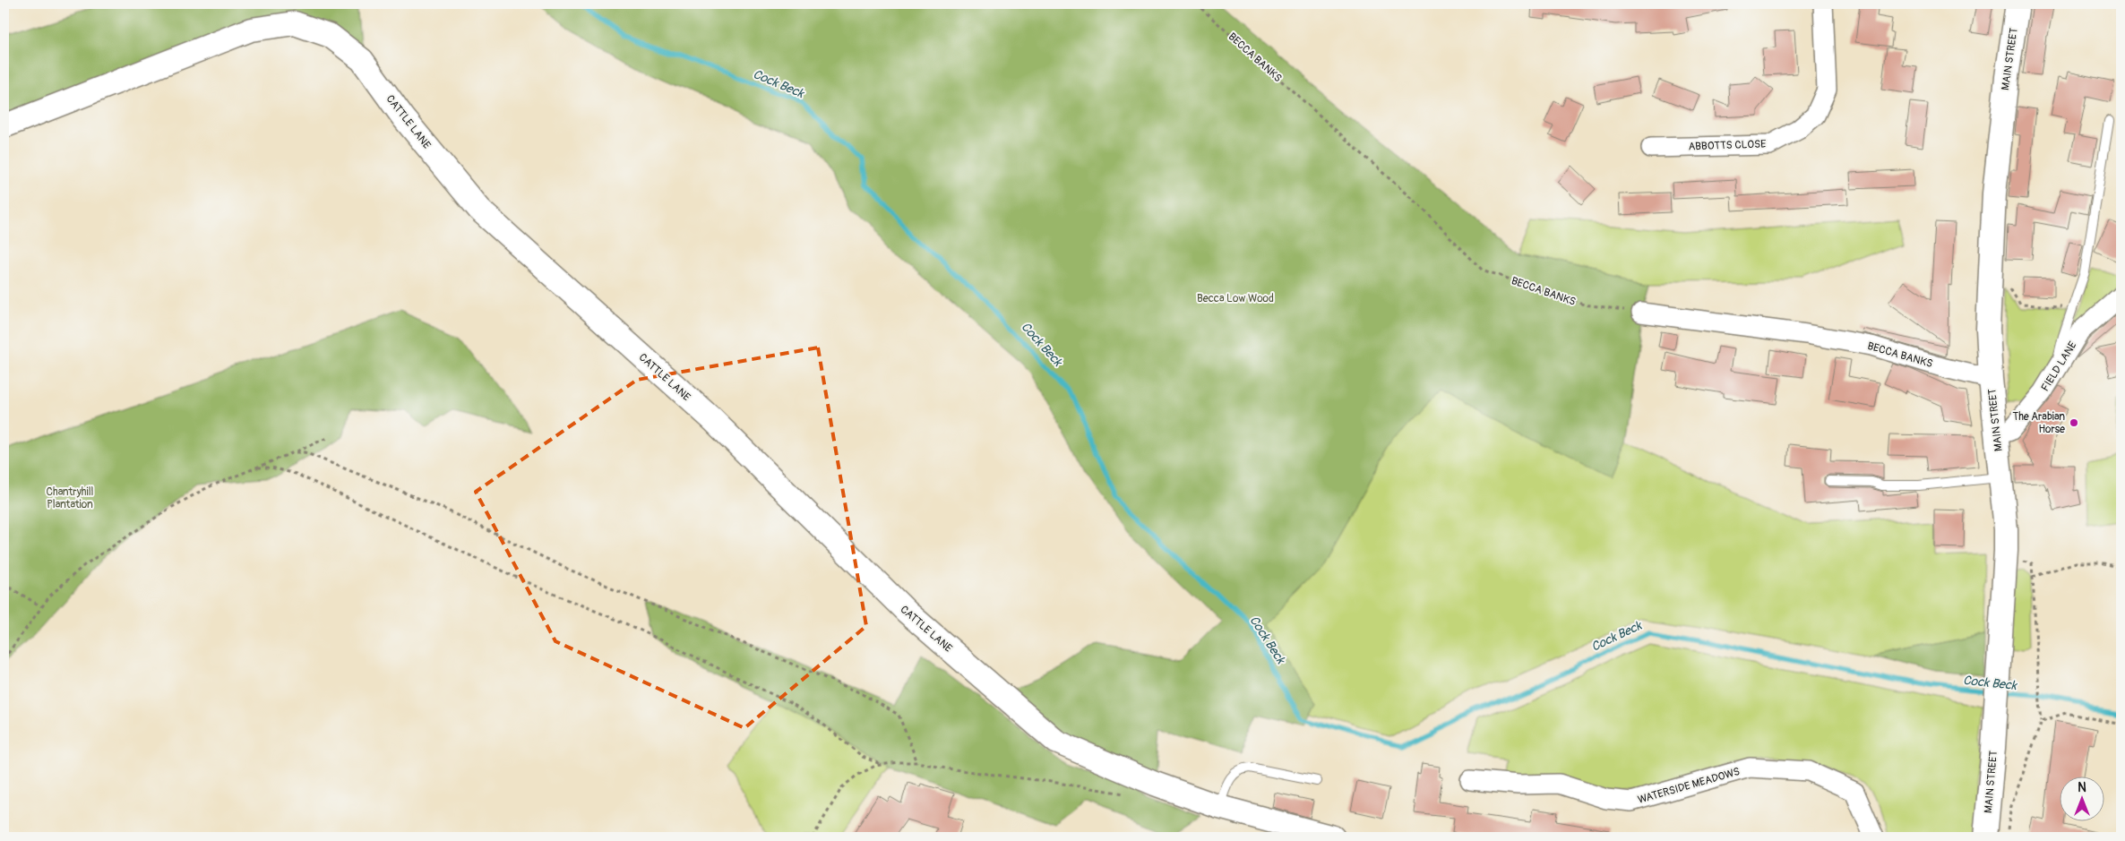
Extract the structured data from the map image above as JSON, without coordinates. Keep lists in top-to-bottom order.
{
  "streets": {
    "street": [
      "BECCA BANKS",
      "MAIN STREET",
      "CATTLE LANE",
      "ABBOTTS CLOSE",
      "FIELD LANE",
      "WATERSIDE MEADOWS"
    ]
  },
  "crossings": [
    ["BECCA BANKS", "MAIN STREET"],
    ["MAIN STREET", "FIELD LANE"]
  ],
  "water": ["Cock Beck"],
  "parks": ["Becca Low Wood", "Chantryhill Plantation"],
  "places": ["The Arabian Horse"],
  "north": "top"
}
